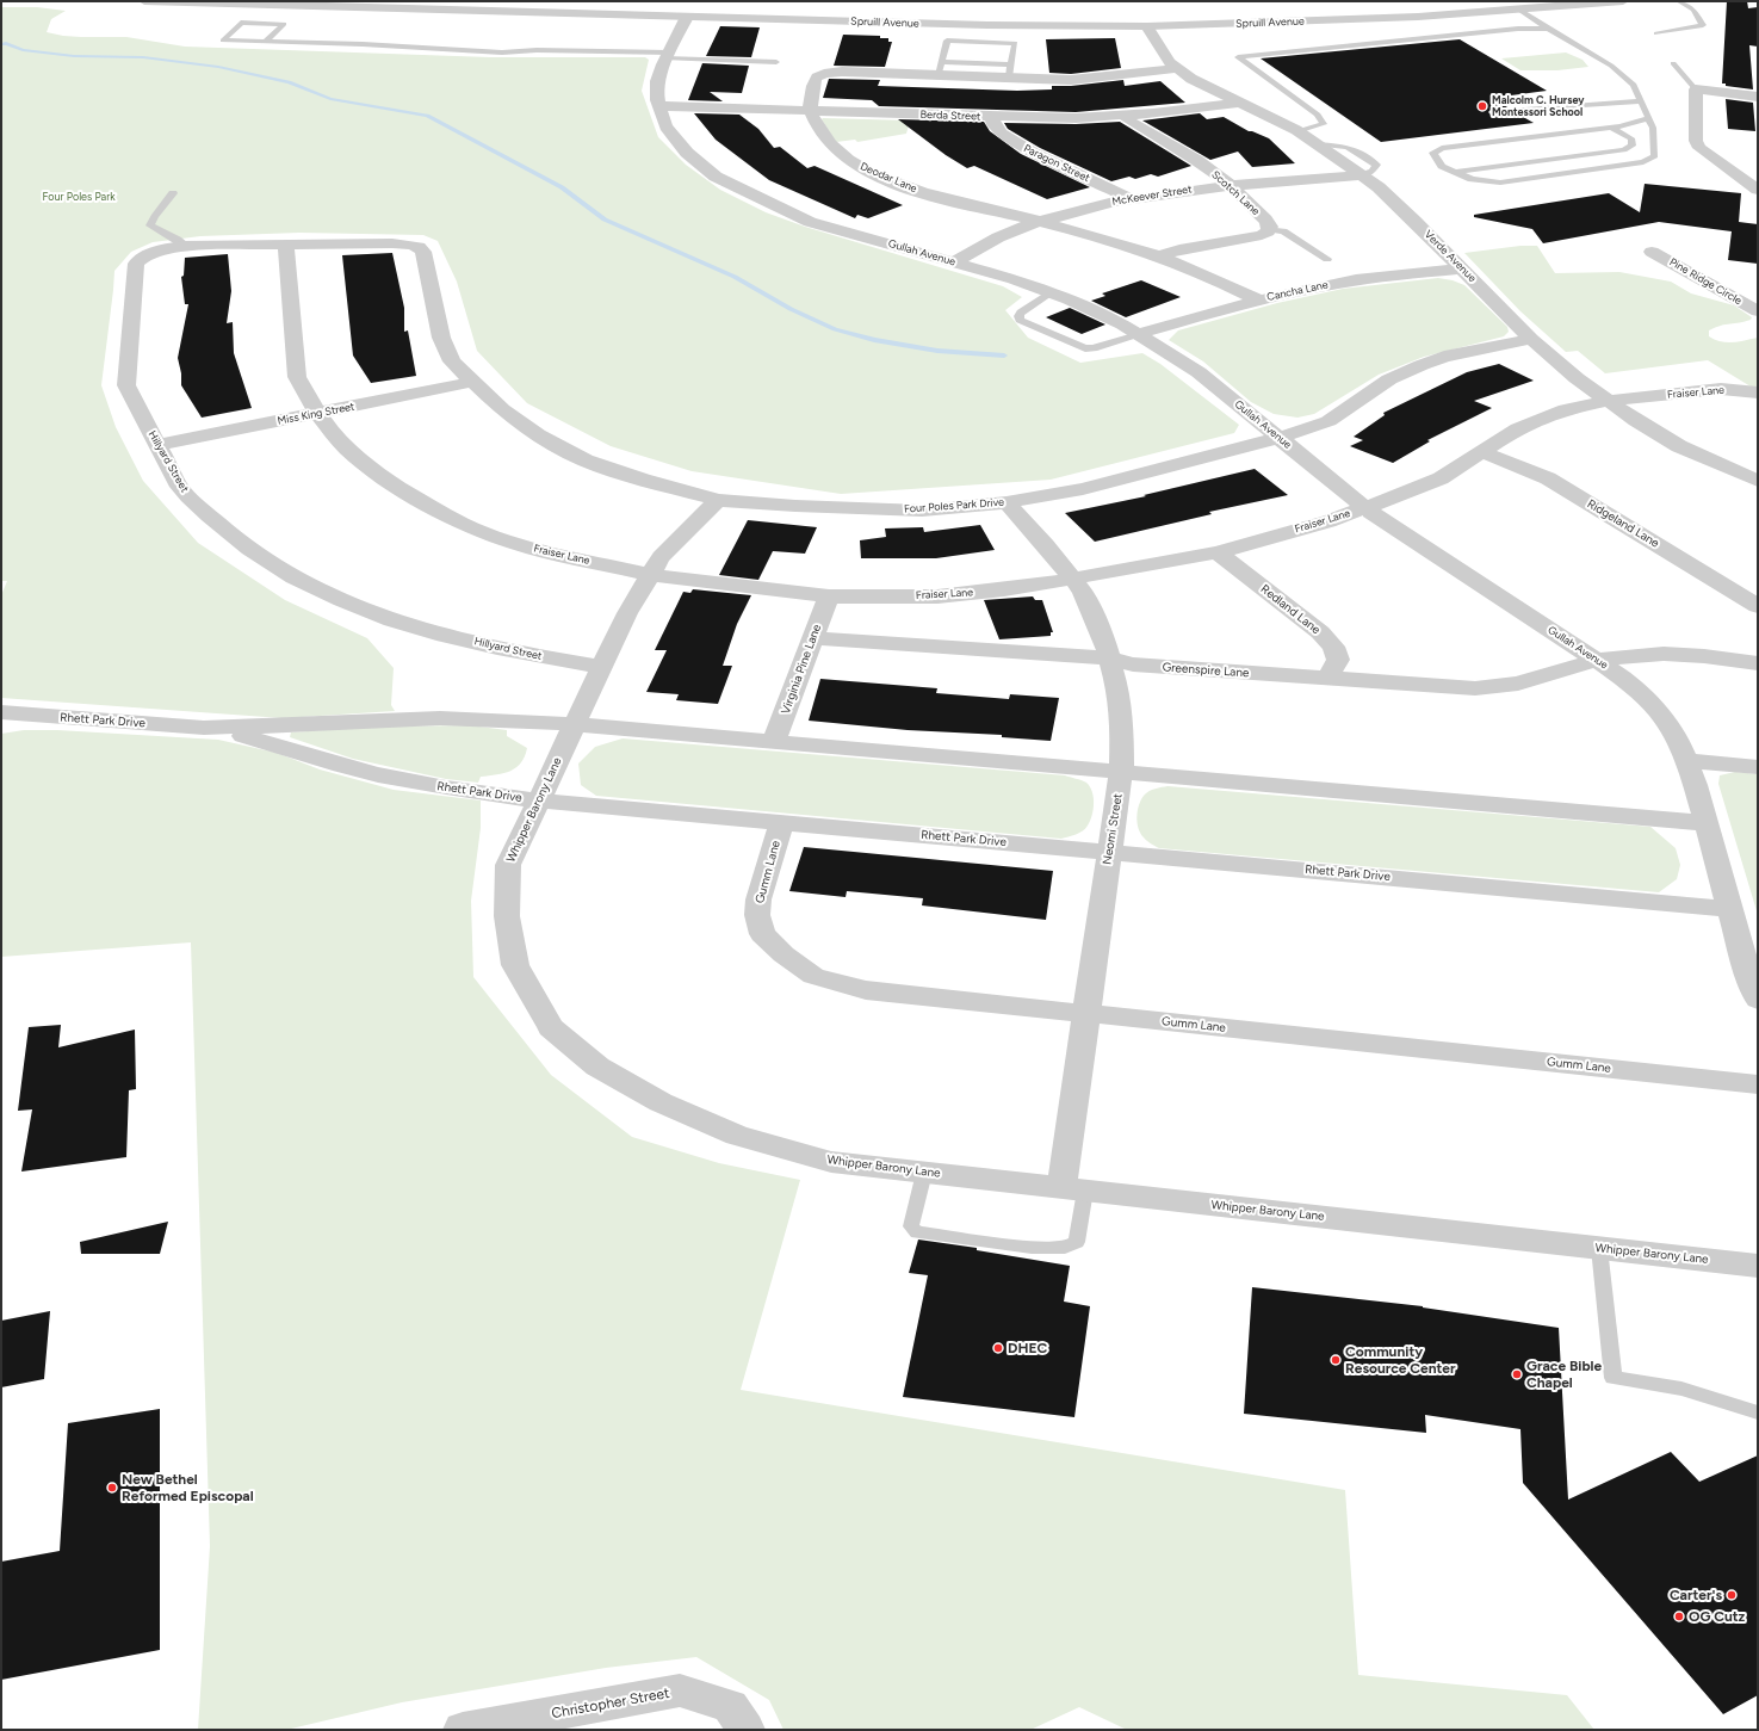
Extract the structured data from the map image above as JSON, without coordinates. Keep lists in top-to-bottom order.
{
  "streets": {
    "street": [
      "Spruill Avenue",
      "Berda Street",
      "Paragon Street",
      "Deodar Lane",
      "Scotch Lane",
      "McKeever Street",
      "Gullah Avenue",
      "Verde Avenue",
      "Pine Ridge Circle",
      "Cancha Lane",
      "Fraiser Lane",
      "Miss King Street",
      "Hillyard Street",
      "Four Poles Park Drive",
      "Ridgeland Lane",
      "Redland Lane",
      "Virginia Pine Lane",
      "Greenspire Lane",
      "Rhett Park Drive",
      "Whipper Barony Lane",
      "Neomi Street",
      "Gumm Lane",
      "Christopher Street"
    ]
  },
  "crossings": [
    ["Spruill Avenue", "Gullah Avenue"],
    ["Spruill Avenue", "Verde Avenue"],
    ["Berda Street", "Paragon Street"],
    ["Berda Street", "Deodar Lane"],
    ["Berda Street", "Scotch Lane"],
    ["Berda Street", "Gullah Avenue"],
    ["Berda Street", "Verde Avenue"],
    ["Paragon Street", "McKeever Street"],
    ["Deodar Lane", "McKeever Street"],
    ["Deodar Lane", "Verde Avenue"],
    ["Deodar Lane", "Cancha Lane"],
    ["Scotch Lane", "McKeever Street"],
    ["McKeever Street", "Gullah Avenue"],
    ["McKeever Street", "Verde Avenue"],
    ["Gullah Avenue", "Cancha Lane"],
    ["Gullah Avenue", "Fraiser Lane"],
    ["Gullah Avenue", "Four Poles Park Drive"],
    ["Gullah Avenue", "Greenspire Lane"],
    ["Gullah Avenue", "Rhett Park Drive"],
    ["Verde Avenue", "Cancha Lane"],
    ["Verde Avenue", "Fraiser Lane"],
    ["Verde Avenue", "Four Poles Park Drive"],
    ["Fraiser Lane", "Miss King Street"],
    ["Fraiser Lane", "Hillyard Street"],
    ["Fraiser Lane", "Ridgeland Lane"],
    ["Fraiser Lane", "Redland Lane"],
    ["Fraiser Lane", "Virginia Pine Lane"],
    ["Fraiser Lane", "Whipper Barony Lane"],
    ["Fraiser Lane", "Neomi Street"],
    ["Miss King Street", "Hillyard Street"],
    ["Miss King Street", "Four Poles Park Drive"],
    ["Hillyard Street", "Four Poles Park Drive"],
    ["Hillyard Street", "Whipper Barony Lane"],
    ["Four Poles Park Drive", "Whipper Barony Lane"],
    ["Four Poles Park Drive", "Neomi Street"],
    ["Redland Lane", "Greenspire Lane"],
    ["Virginia Pine Lane", "Greenspire Lane"],
    ["Virginia Pine Lane", "Rhett Park Drive"],
    ["Greenspire Lane", "Neomi Street"],
    ["Rhett Park Drive", "Whipper Barony Lane"],
    ["Rhett Park Drive", "Neomi Street"],
    ["Rhett Park Drive", "Gumm Lane"],
    ["Whipper Barony Lane", "Neomi Street"],
    ["Neomi Street", "Gumm Lane"]
  ],
  "parks": ["Four Poles Park"],
  "places": [
    "Malcolm C. Hursey Montessori School",
    "DHEC",
    "Community Resource Center",
    "Grace Bible Chapel",
    "New Bethel Reformed Episcopal",
    "Carter's",
    "OG Cutz"
  ]
}
